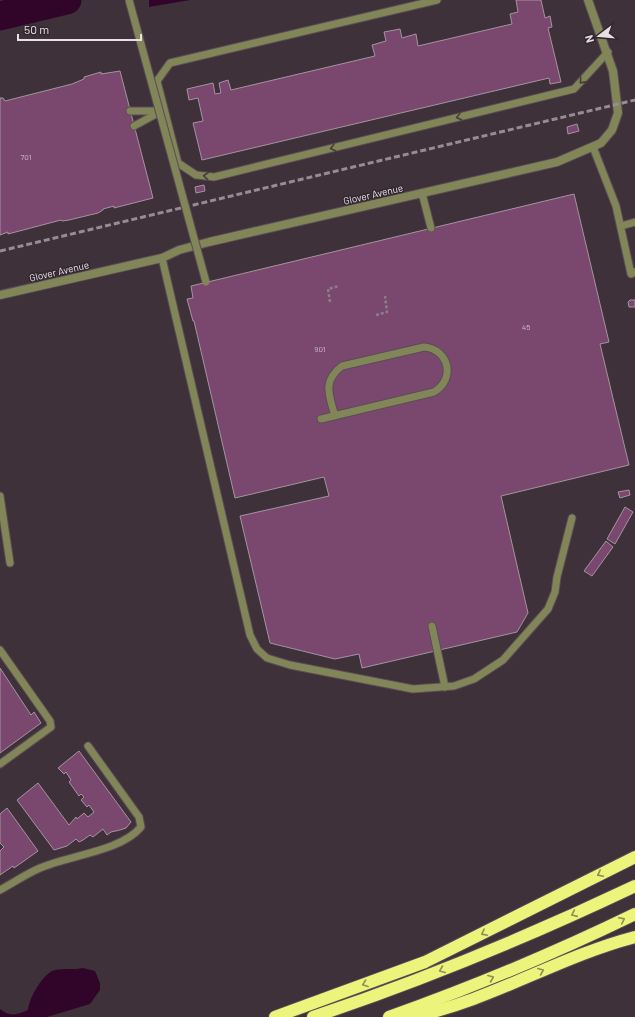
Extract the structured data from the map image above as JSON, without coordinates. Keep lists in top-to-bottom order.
{
  "streets": {
    "street": ["Glover Avenue"]
  },
  "house_numbers": ["701", "45", "901"],
  "scale_bar": "50 m",
  "north": "left"
}
